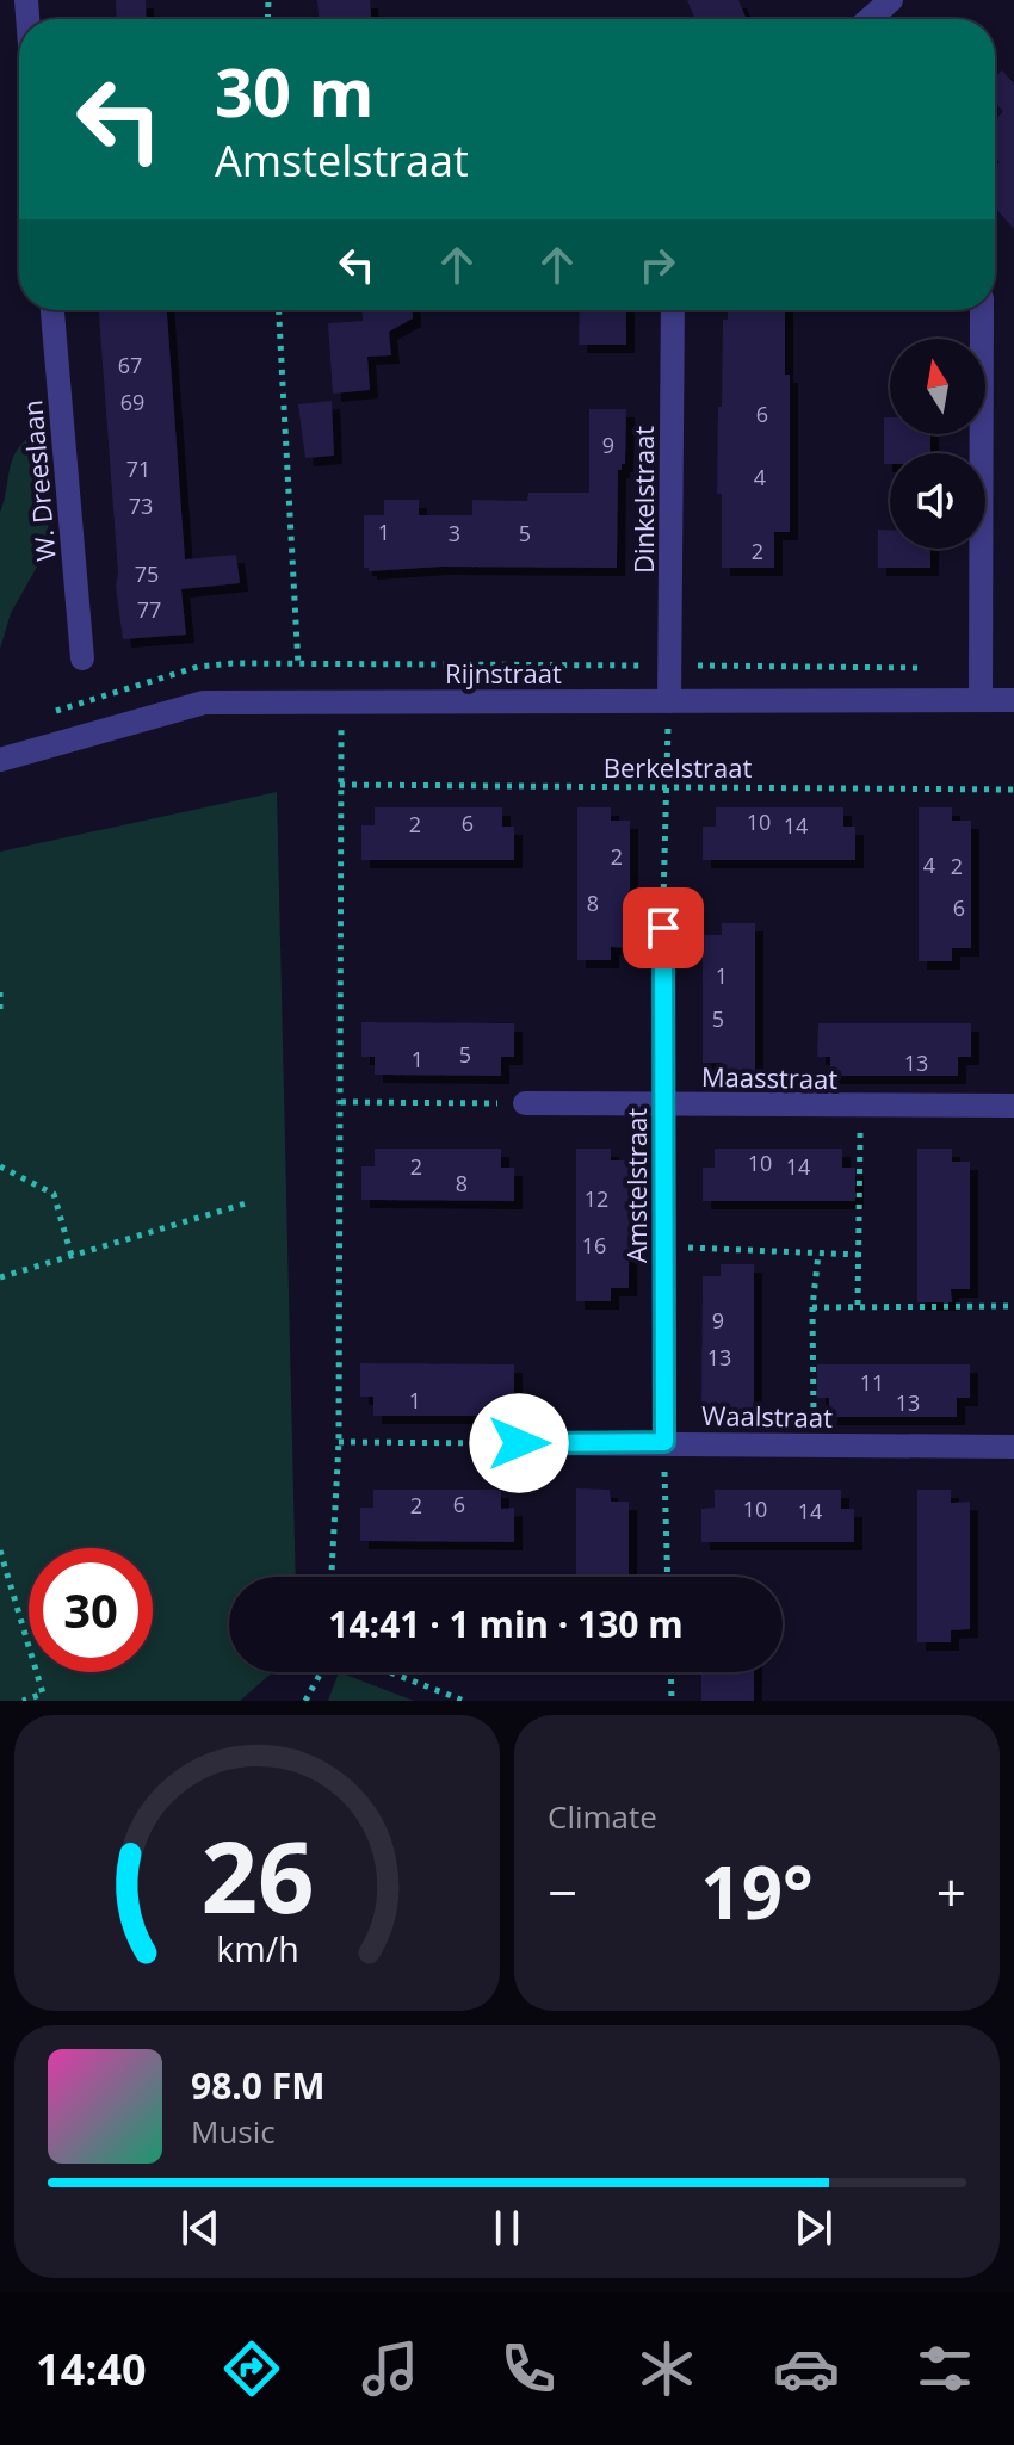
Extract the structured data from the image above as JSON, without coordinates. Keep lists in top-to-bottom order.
{
  "streets": {
    "street": [
      "W. Dreeslaan",
      "Dinkelstraat",
      "Rijnstraat",
      "Maasstraat",
      "Amstelstraat",
      "Waalstraat"
    ],
    "path": ["Berkelstraat"]
  },
  "crossings": [
    ["Dinkelstraat", "Rijnstraat"],
    ["Maasstraat", "Amstelstraat"],
    ["Amstelstraat", "Waalstraat"]
  ],
  "house_numbers": [
    "67",
    "69",
    "6",
    "9",
    "71",
    "4",
    "73",
    "1",
    "3",
    "5",
    "2",
    "75",
    "77",
    "10",
    "6",
    "2",
    "14",
    "2",
    "4",
    "2",
    "8",
    "6",
    "1",
    "5",
    "5",
    "1",
    "13",
    "10",
    "2",
    "14",
    "8",
    "12",
    "16",
    "9",
    "13",
    "11",
    "1",
    "13",
    "6",
    "2",
    "10",
    "14"
  ],
  "north": "top",
  "page": {
    "turn": ["30 m", "Amstelstraat"],
    "limit": "30",
    "trip": "14:41 · 1 min · 130 m",
    "tile": "Climate",
    "heat": ["−", "19°", "+"],
    "song": ["98.0 FM", "Music"],
    "tabs": "14:40",
    "gauge": ["26", "km/h"]
  }
}
